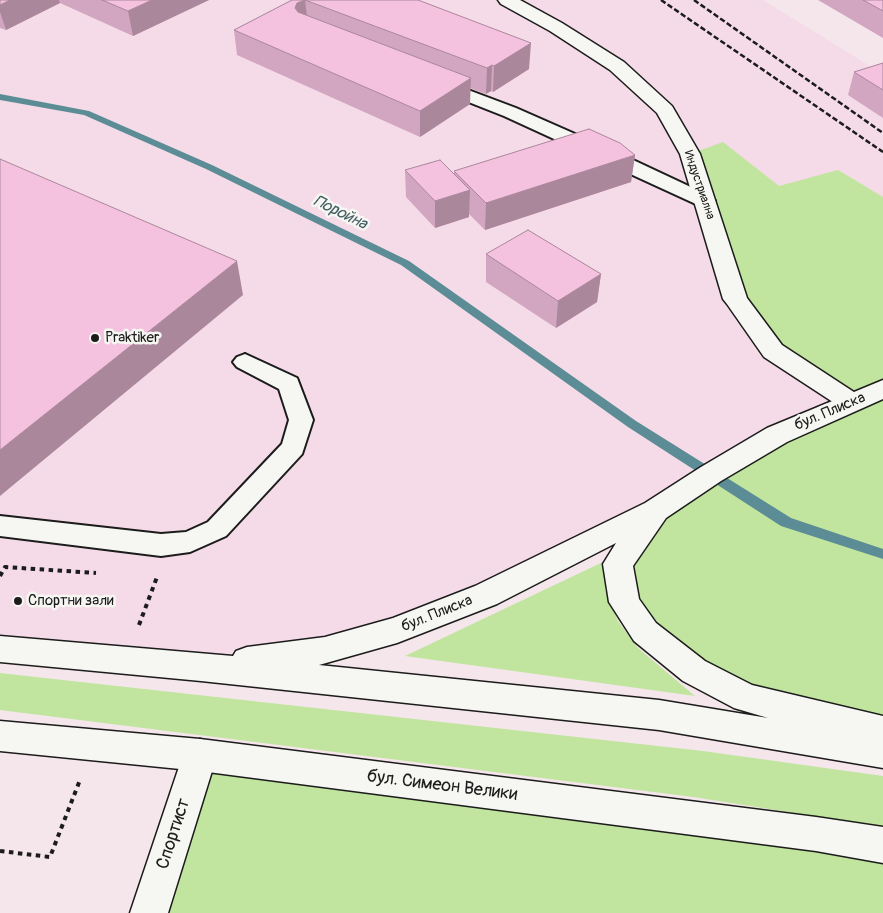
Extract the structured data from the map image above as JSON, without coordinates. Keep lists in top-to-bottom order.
{
  "streets": {
    "main road": [
      "Индустриална",
      "бул. Плиска",
      "бул. Симеон Велики",
      "Спортист"
    ]
  },
  "crossings": [
    ["Индустриална", "бул. Плиска"],
    ["бул. Симеон Велики", "Спортист"]
  ],
  "water": ["Поройна"],
  "places": ["Praktiker", "Спортни зали"]
}
